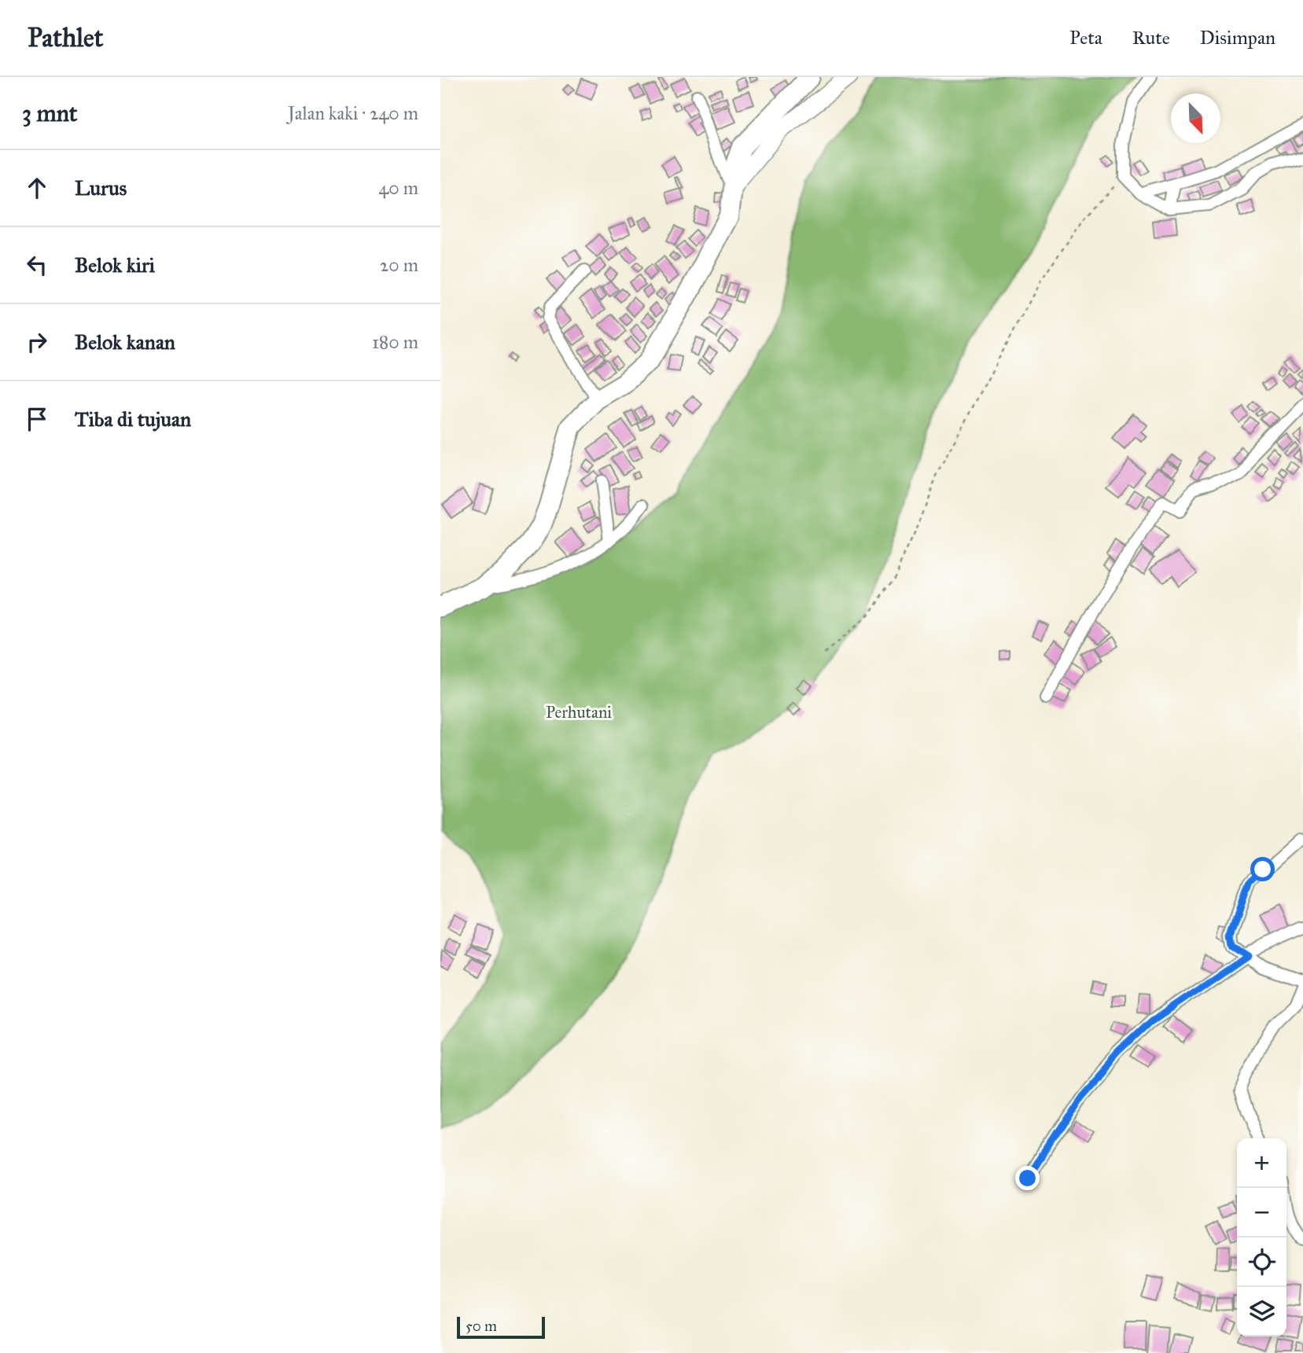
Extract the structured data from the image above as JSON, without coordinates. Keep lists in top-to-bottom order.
{
  "parks": ["Perhutani"],
  "scale_bar": "50 m",
  "north": "bottom right",
  "page": {
    "header": "Pathlet",
    "nav": ["Peta", "Rute", "Disimpan"],
    "heading": ["3 mnt", "Jalan kaki · 240 m"],
    "list": [
      ["Lurus", "40 m"],
      ["Belok kiri", "20 m"],
      ["Belok kanan", "180 m"],
      "Tiba di tujuan"
    ],
    "map_buttons": ["+", "−"],
    "scale": "50 m"
  }
}
